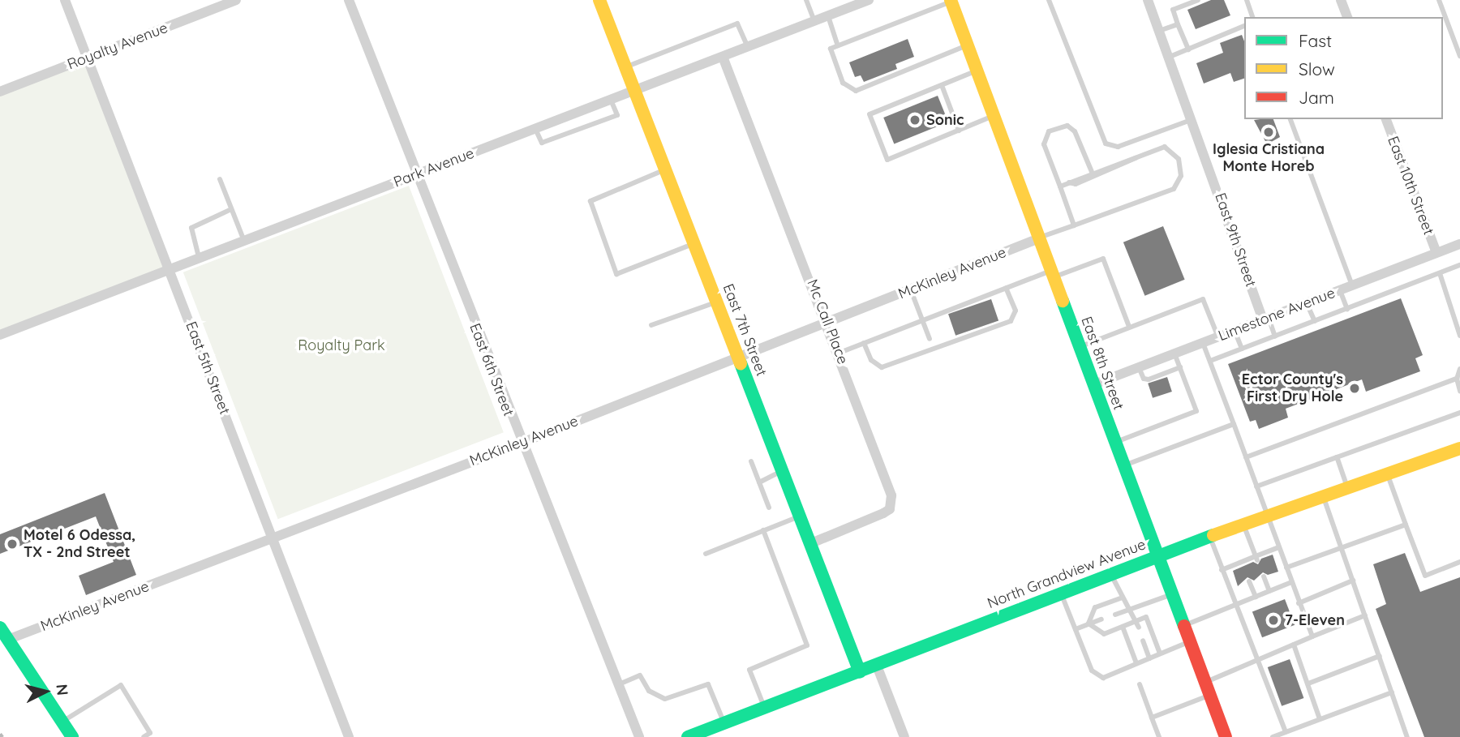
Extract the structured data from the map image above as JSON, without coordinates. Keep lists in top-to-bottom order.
{
  "streets": {
    "main road": ["East 7th Street", "East 8th Street", "North Grandview Avenue"],
    "street": [
      "Royalty Avenue",
      "Park Avenue",
      "East 10th Street",
      "East 9th Street",
      "McKinley Avenue",
      "Limestone Avenue",
      "Mc Call Place",
      "East 5th Street",
      "East 6th Street"
    ]
  },
  "crossings": [
    ["Royalty Avenue", "East 5th Street"],
    ["Park Avenue", "Mc Call Place"],
    ["Park Avenue", "East 7th Street"],
    ["Park Avenue", "East 5th Street"],
    ["Park Avenue", "East 6th Street"],
    ["East 10th Street", "Limestone Avenue"],
    ["East 9th Street", "Limestone Avenue"],
    ["McKinley Avenue", "Mc Call Place"],
    ["McKinley Avenue", "East 7th Street"],
    ["McKinley Avenue", "East 8th Street"],
    ["McKinley Avenue", "East 5th Street"],
    ["McKinley Avenue", "East 6th Street"],
    ["Limestone Avenue", "East 8th Street"],
    ["Mc Call Place", "East 7th Street"],
    ["East 7th Street", "North Grandview Avenue"],
    ["East 8th Street", "North Grandview Avenue"]
  ],
  "parks": ["Royalty Park"],
  "places": [
    "Sonic",
    "Iglesia Cristiana Monte Horeb",
    "Ector County's First Dry Hole",
    "Motel 6 Odessa, TX - 2nd Street",
    "7-Eleven"
  ],
  "legend": ["Fast", "Slow", "Jam"],
  "north": "right"
}
